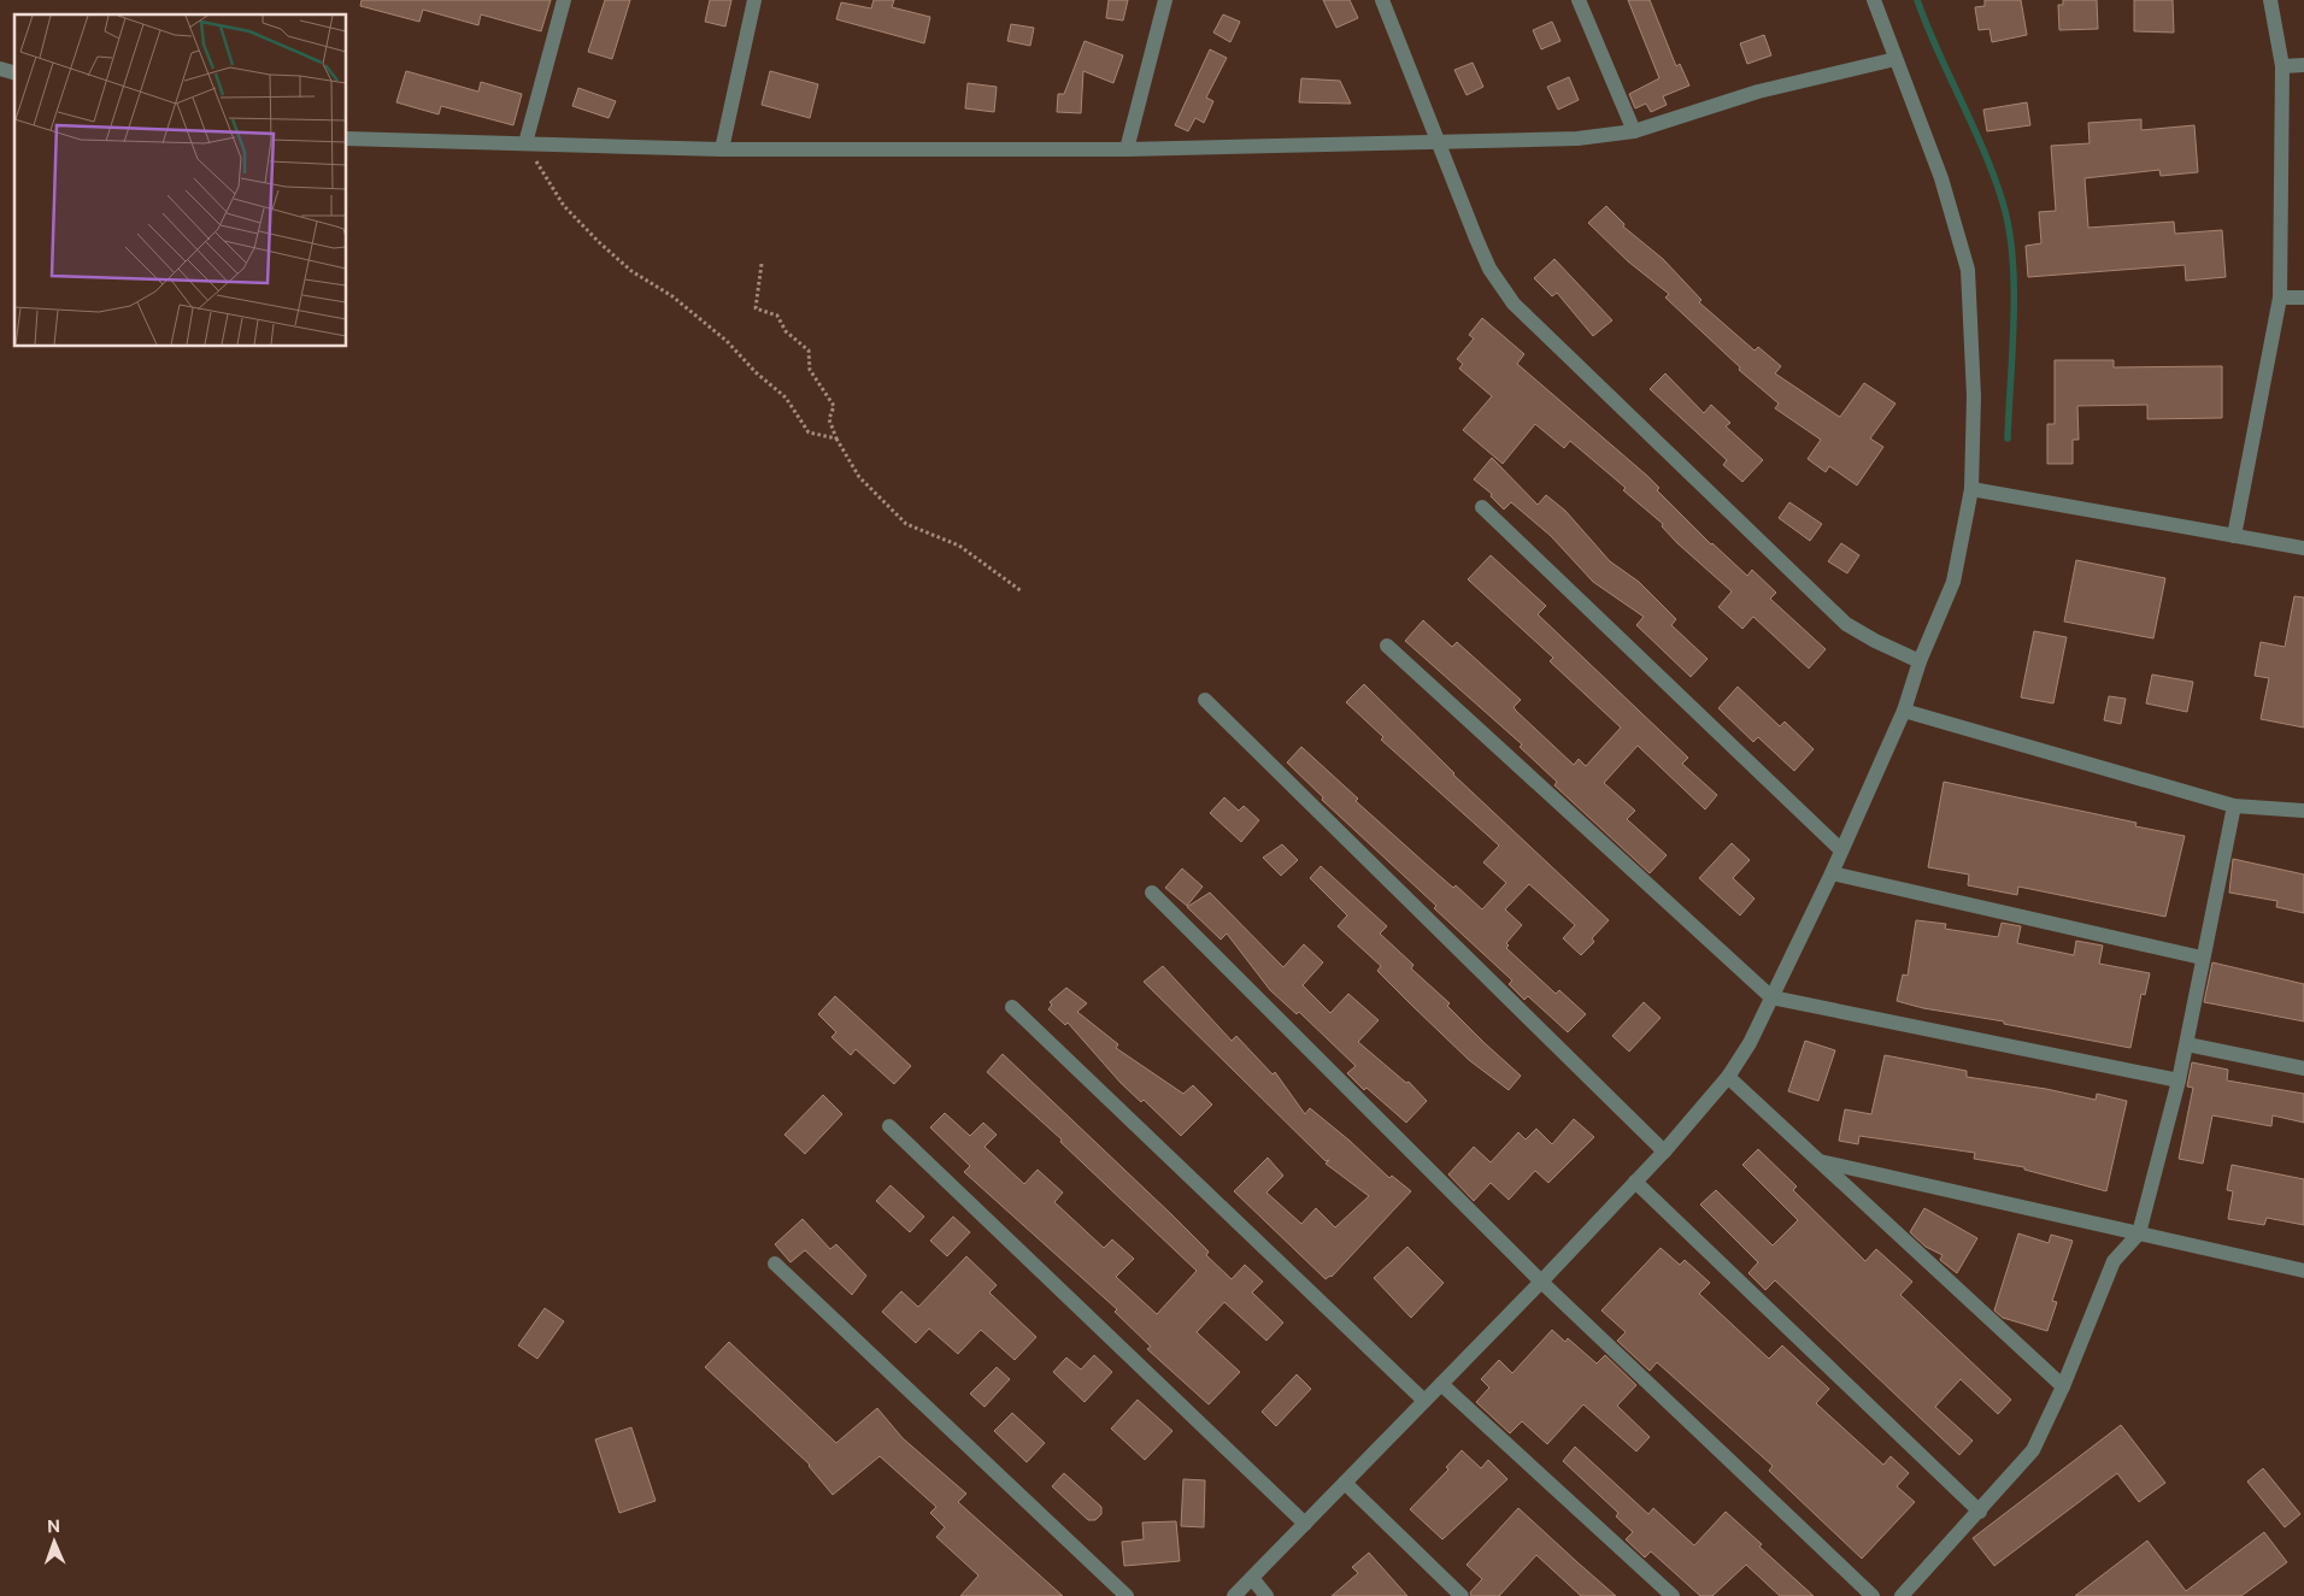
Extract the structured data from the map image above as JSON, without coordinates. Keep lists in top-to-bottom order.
{
  "north": "top"
}
